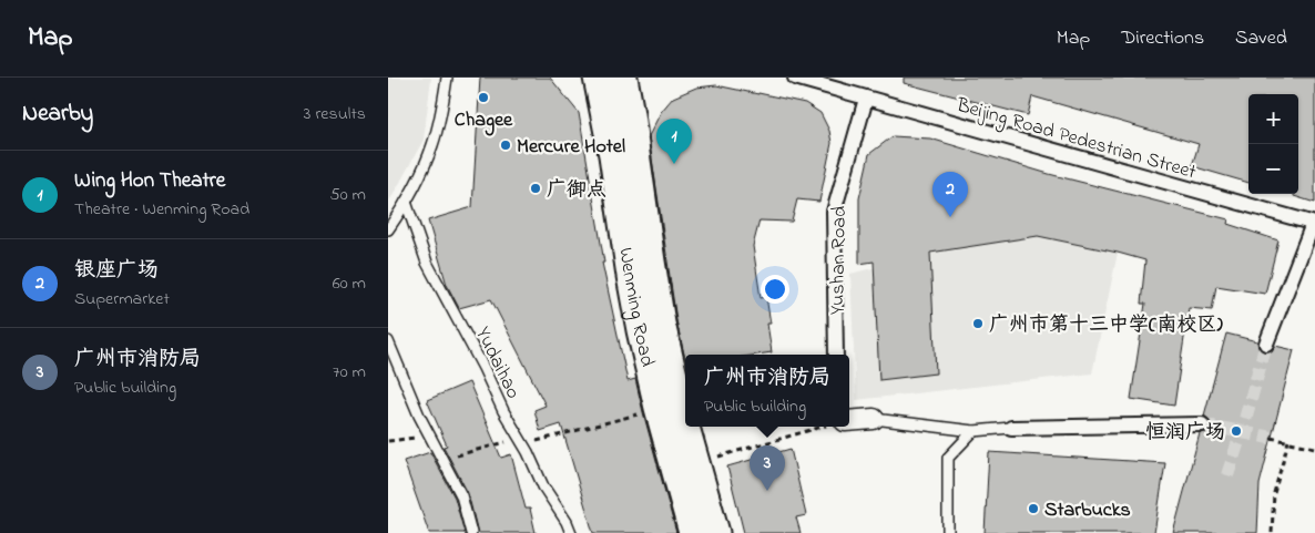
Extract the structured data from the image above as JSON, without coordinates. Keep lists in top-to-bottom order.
{
  "streets": {
    "main road": ["Wenming Road"],
    "street": ["Beijing Road Pedestrian Street", "Yushan Road"],
    "lane": ["Yudaihao"]
  },
  "crossings": [
    ["Beijing Road Pedestrian Street", "Yushan Road"]
  ],
  "places": [
    "Chagee",
    "Mercure Hotel",
    "广御点",
    "广州市第十三中学(南校区)",
    "恒润广场",
    "Starbucks"
  ],
  "page": {
    "header": "Map",
    "nav": ["Map", "Directions", "Saved"],
    "heading": ["Nearby", "3 results"],
    "map_buttons": ["+", "−"],
    "pins": ["1", "2", "3"],
    "list": [
      {
        "mark": "1",
        "name": "Wing Hon Theatre",
        "note": "Theatre · Wenming Road",
        "value": "50 m"
      },
      {
        "mark": "2",
        "name": "银座广场",
        "note": "Supermarket",
        "value": "60 m"
      },
      {
        "mark": "3",
        "name": "广州市消防局",
        "note": "Public building",
        "value": "70 m"
      }
    ],
    "popup": ["广州市消防局", "Public building"]
  }
}
